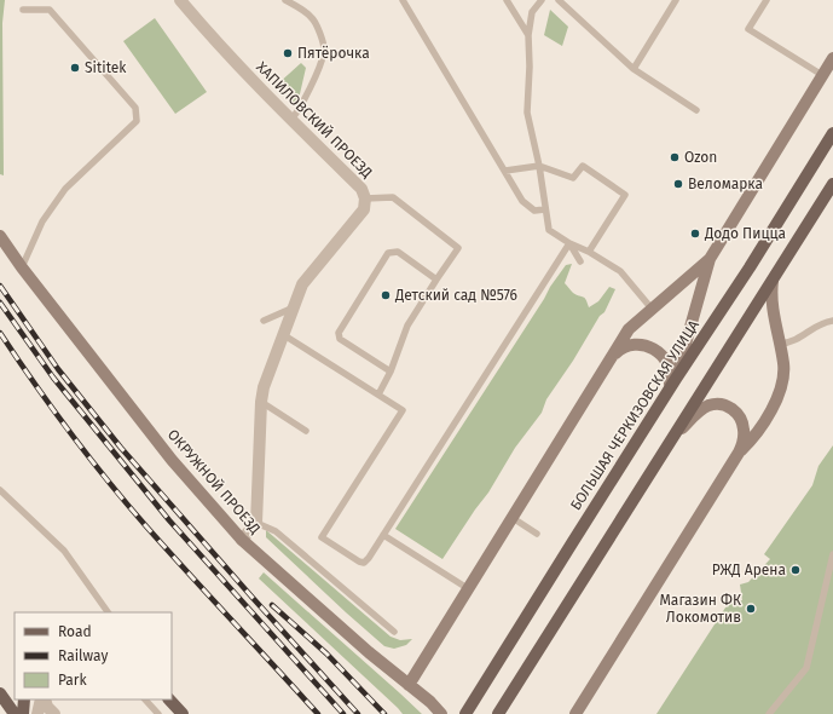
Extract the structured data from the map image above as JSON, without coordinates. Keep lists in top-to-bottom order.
{
  "streets": {
    "main road": ["БОЛЬШАЯ ЧЕРКИЗОВСКАЯ УЛИЦА"],
    "street": ["ХАПИЛОВСКИЙ ПРОЕЗД", "ОКРУЖНОЙ ПРОЕЗД"]
  },
  "places": [
    "Пятёрочка",
    "Sititek",
    "Ozon",
    "Веломарка",
    "Додо Пицца",
    "Детский сад №576",
    "РЖД Арена",
    "Магазин ФК Локомотив"
  ],
  "legend": ["Road", "Railway", "Park"]
}
